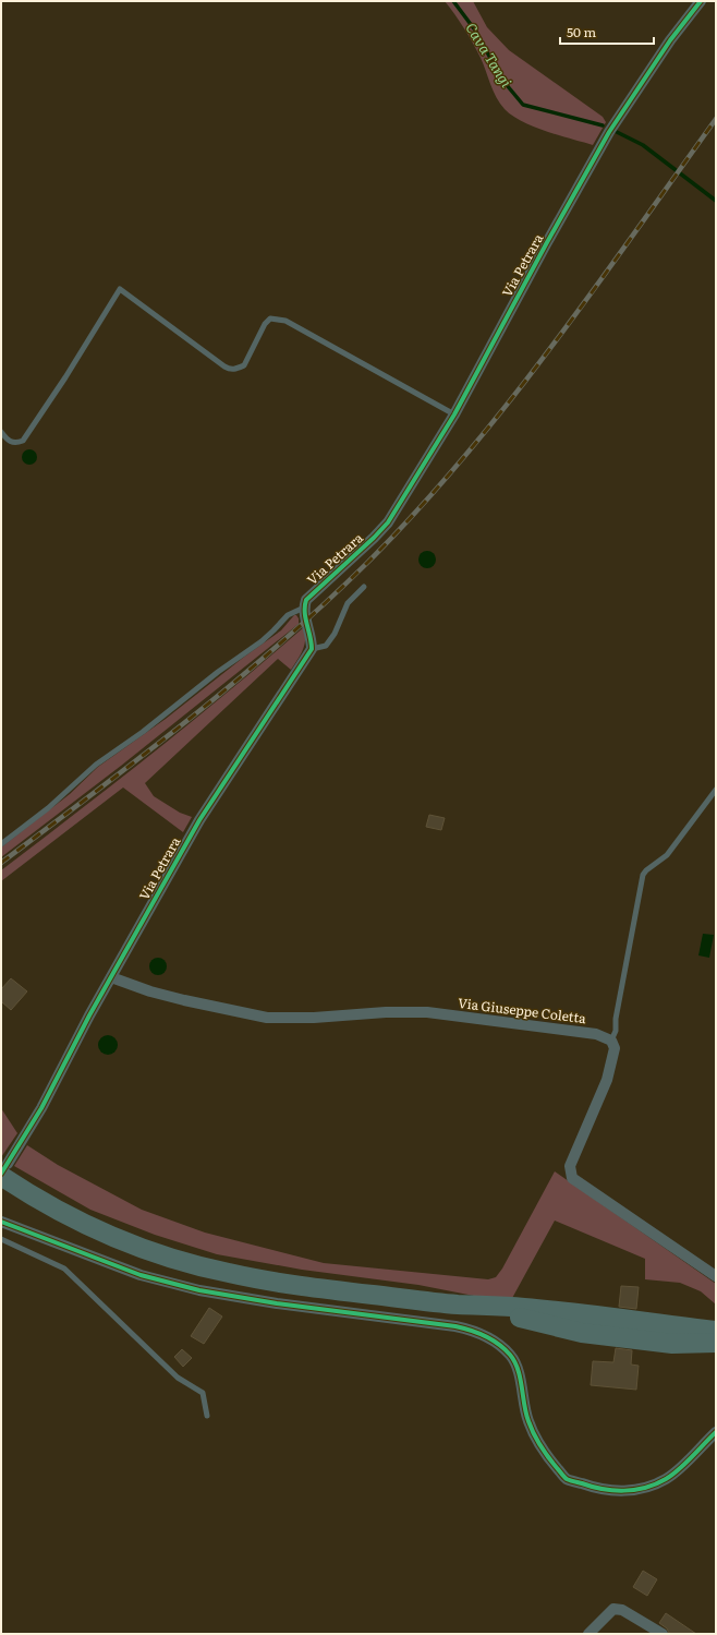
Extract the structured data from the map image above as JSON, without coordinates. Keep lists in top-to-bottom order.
{
  "streets": {
    "street": ["Via Petrara", "Via Giuseppe Coletta"]
  },
  "crossings": [
    ["Via Petrara", "Via Giuseppe Coletta"]
  ],
  "water": ["Cava Tangi"],
  "scale_bar": "50 m"
}
